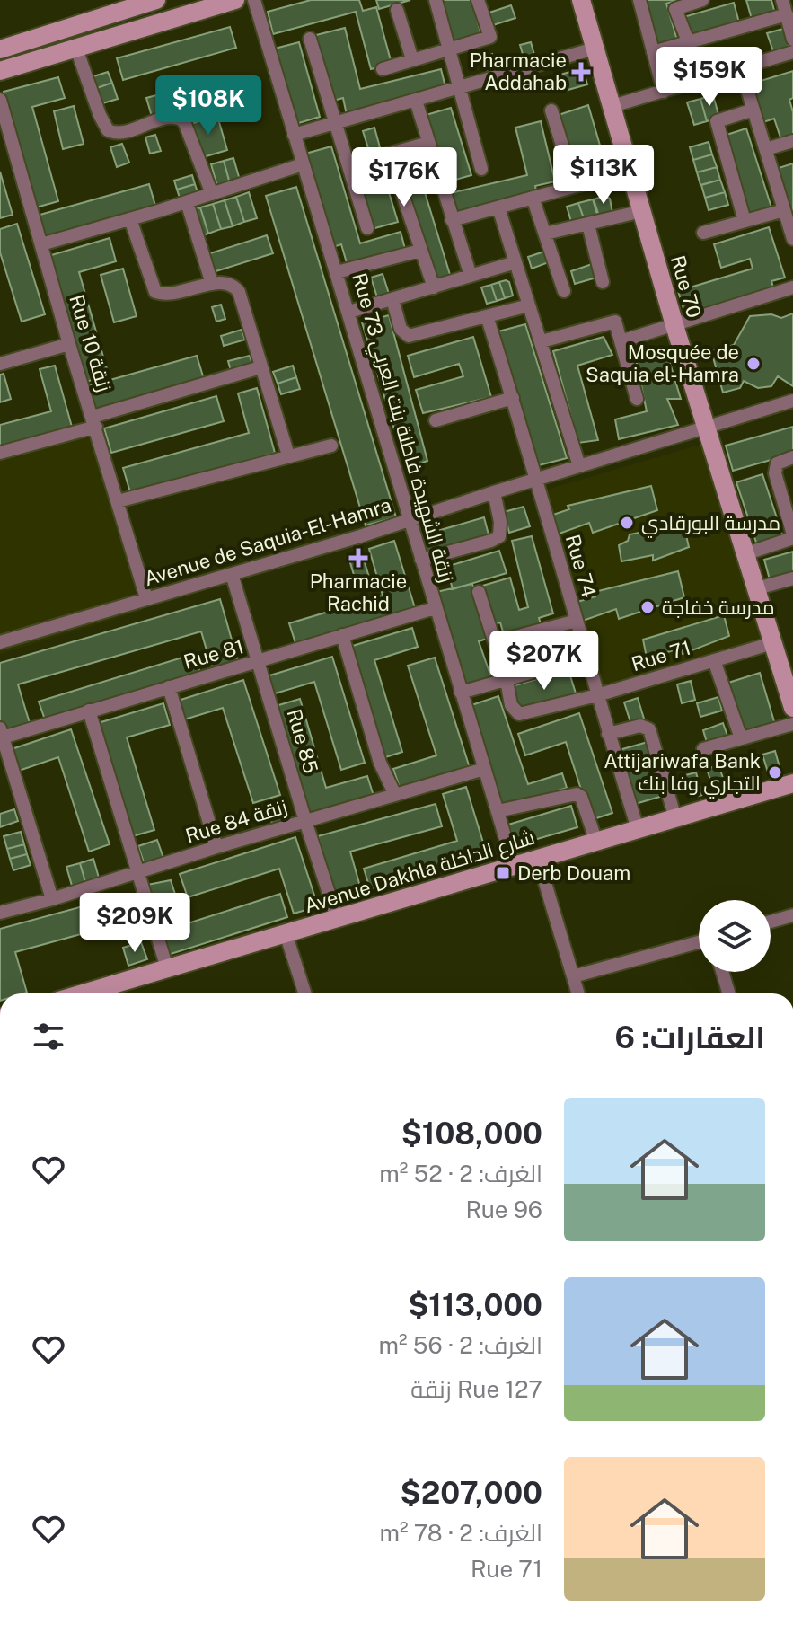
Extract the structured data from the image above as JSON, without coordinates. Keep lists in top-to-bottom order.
{
  "streets": {
    "street": [
      "Rue 70",
      "Rue 10 زنقة",
      "Rue 73 زنقة الشهيدة فاطنة بنت العربي",
      "Avenue de Saquia-El-Hamra",
      "Rue 74",
      "Rue 81",
      "Rue 71",
      "Rue 85",
      "Rue 84 زنقة",
      "Avenue Dakhla شارع الداخلة"
    ]
  },
  "crossings": [
    ["Rue 70", "Avenue de Saquia-El-Hamra"],
    ["Rue 70", "Rue 71"],
    ["Rue 10 زنقة", "Avenue de Saquia-El-Hamra"],
    ["Rue 73 زنقة الشهيدة فاطنة بنت العربي", "Avenue de Saquia-El-Hamra"],
    ["Rue 73 زنقة الشهيدة فاطنة بنت العربي", "Rue 81"],
    ["Rue 73 زنقة الشهيدة فاطنة بنت العربي", "Rue 84 زنقة"],
    ["Rue 73 زنقة الشهيدة فاطنة بنت العربي", "Avenue Dakhla شارع الداخلة"],
    ["Avenue de Saquia-El-Hamra", "Rue 74"],
    ["Avenue de Saquia-El-Hamra", "Rue 85"],
    ["Rue 74", "Rue 71"],
    ["Rue 74", "Avenue Dakhla شارع الداخلة"],
    ["Rue 81", "Rue 85"],
    ["Rue 85", "Rue 84 زنقة"],
    ["Rue 85", "Avenue Dakhla شارع الداخلة"]
  ],
  "places": {
    "health": ["Pharmacie Addahab", "Pharmacie Rachid"],
    "other": [
      "Mosquée de Saquia el-Hamra",
      "مدرسة البورقادي",
      "مدرسة خفاجة",
      "Attijariwafa Bank التجاري وفا بنك"
    ],
    "transit": ["Derb Douam"]
  },
  "page": {
    "price": [
      "$159K",
      "$108K",
      "$113K",
      "$176K",
      "$207K",
      "$209K"
    ],
    "heading": "العقارات: 6",
    "list": [
      {
        "name": "$108,000",
        "note": "الغرف: 2 · 52 m² · Rue 96"
      },
      {
        "name": "$113,000",
        "note": "الغرف: 2 · 56 m² · Rue 127 زنقة"
      },
      {
        "name": "$207,000",
        "note": "الغرف: 2 · 78 m² · Rue 71"
      }
    ]
  }
}
